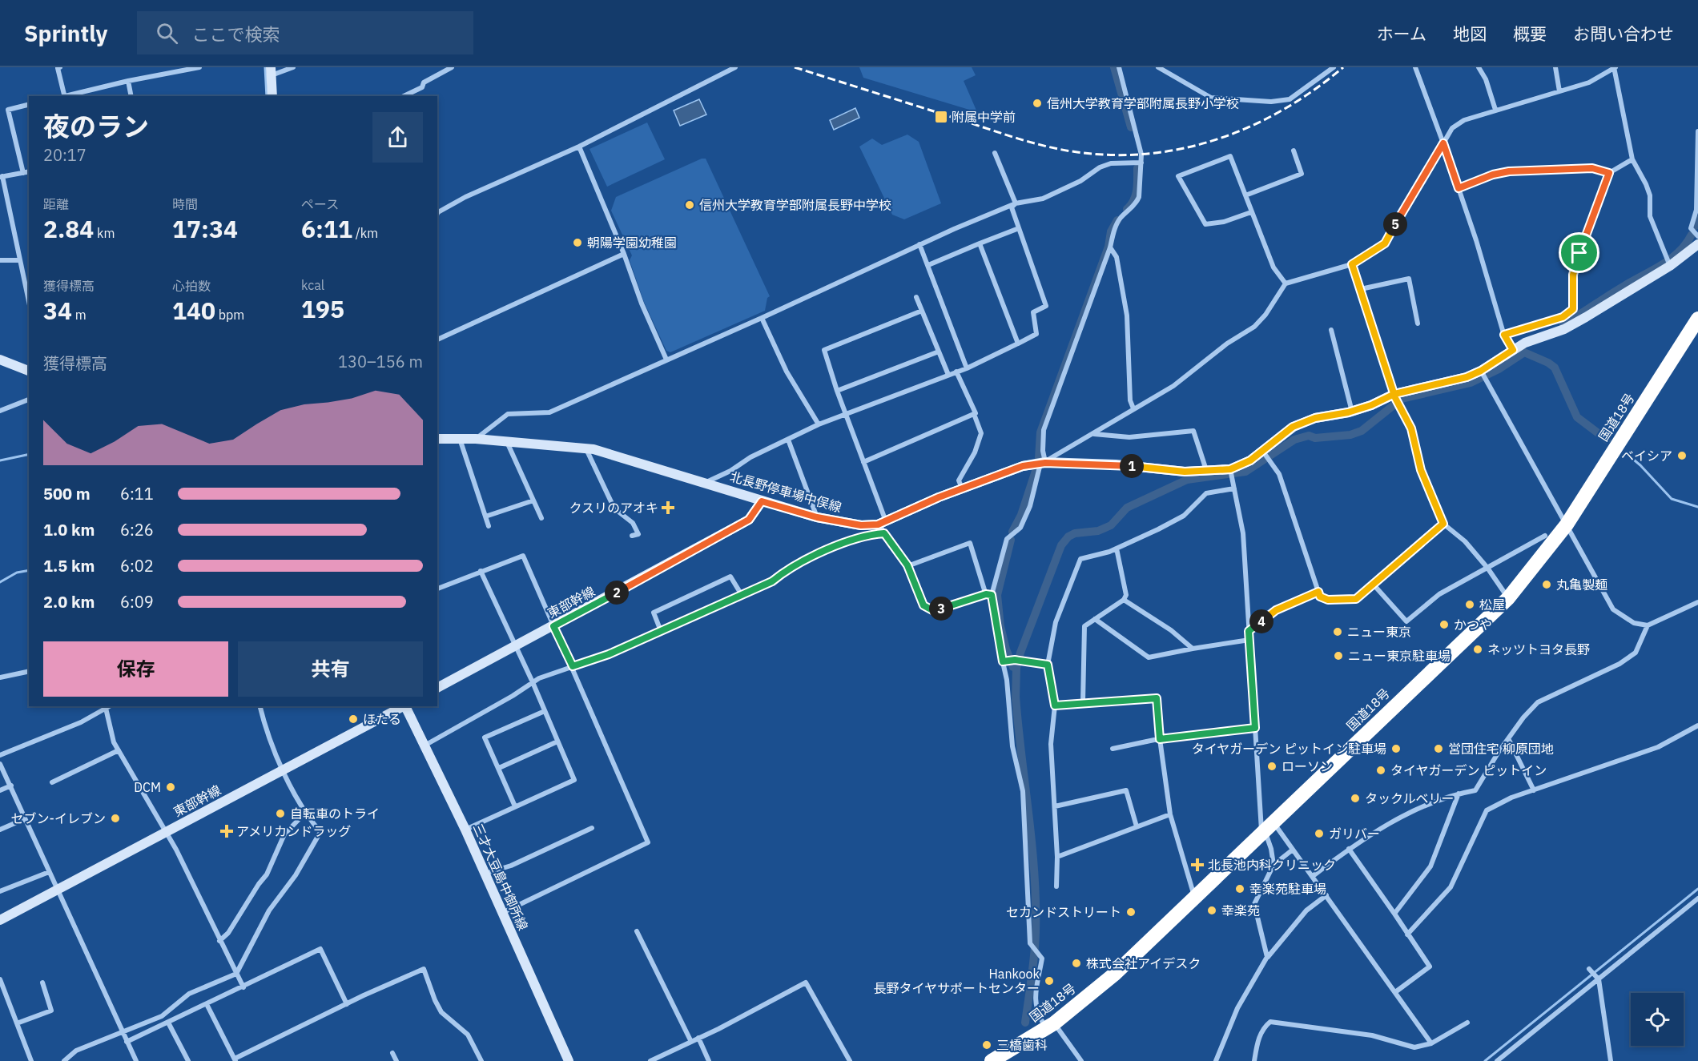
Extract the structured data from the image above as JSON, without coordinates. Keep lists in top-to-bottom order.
{
  "streets": {
    "highway": ["国道18号"],
    "main road": ["北長野停車場中俣線", "東部幹線", "三才大豆島中御所線"]
  },
  "crossings": [
    ["北長野停車場中俣線", "東部幹線"]
  ],
  "places": {
    "other": [
      "信州大学教育学部附属長野小学校",
      "信州大学教育学部附属長野中学校",
      "朝陽学園幼稚園",
      "ベイシア",
      "丸亀製麺",
      "松屋",
      "かつや",
      "ニュー東京",
      "ネッツトヨタ長野",
      "ニュー東京駐車場",
      "ほたる",
      "タイヤガーデン ピットイン駐車場",
      "営団住宅 柳原団地",
      "ローソン",
      "タイヤガーデン ピットイン",
      "DCM",
      "タックルベリー",
      "自転車のトライ",
      "セブン-イレブン",
      "ガリバー",
      "幸楽苑駐車場",
      "幸楽苑",
      "セカンドストリート",
      "株式会社アイデスク",
      "Hankook 長野タイヤサポートセンター",
      "三橋歯科"
    ],
    "transit": ["附属中学前"],
    "health": ["クスリのアオキ", "アメリカンドラッグ", "北長池内科クリニック"]
  },
  "page": {
    "header": "Sprintly",
    "search": "ここで検索",
    "nav": [
      "ホーム",
      "地図",
      "概要",
      "お問い合わせ"
    ],
    "heading": ["夜のラン", "20:17"],
    "stats": [
      ["距離", "2.84 km"],
      ["時間", "17:34"],
      ["ペース", "6:11 /km"],
      ["獲得標高", "34 m"],
      ["心拍数", "140 bpm"],
      ["kcal", "195"]
    ],
    "pins": [
      "5",
      "1",
      "2",
      "3",
      "4"
    ],
    "chart": ["獲得標高", "130–156 m"],
    "list": [
      {
        "name": "500 m",
        "note": "6:11"
      },
      {
        "name": "1.0 km",
        "note": "6:26"
      },
      {
        "name": "1.5 km",
        "note": "6:02"
      },
      {
        "name": "2.0 km",
        "note": "6:09"
      }
    ],
    "buttons": ["保存", "共有"]
  }
}
